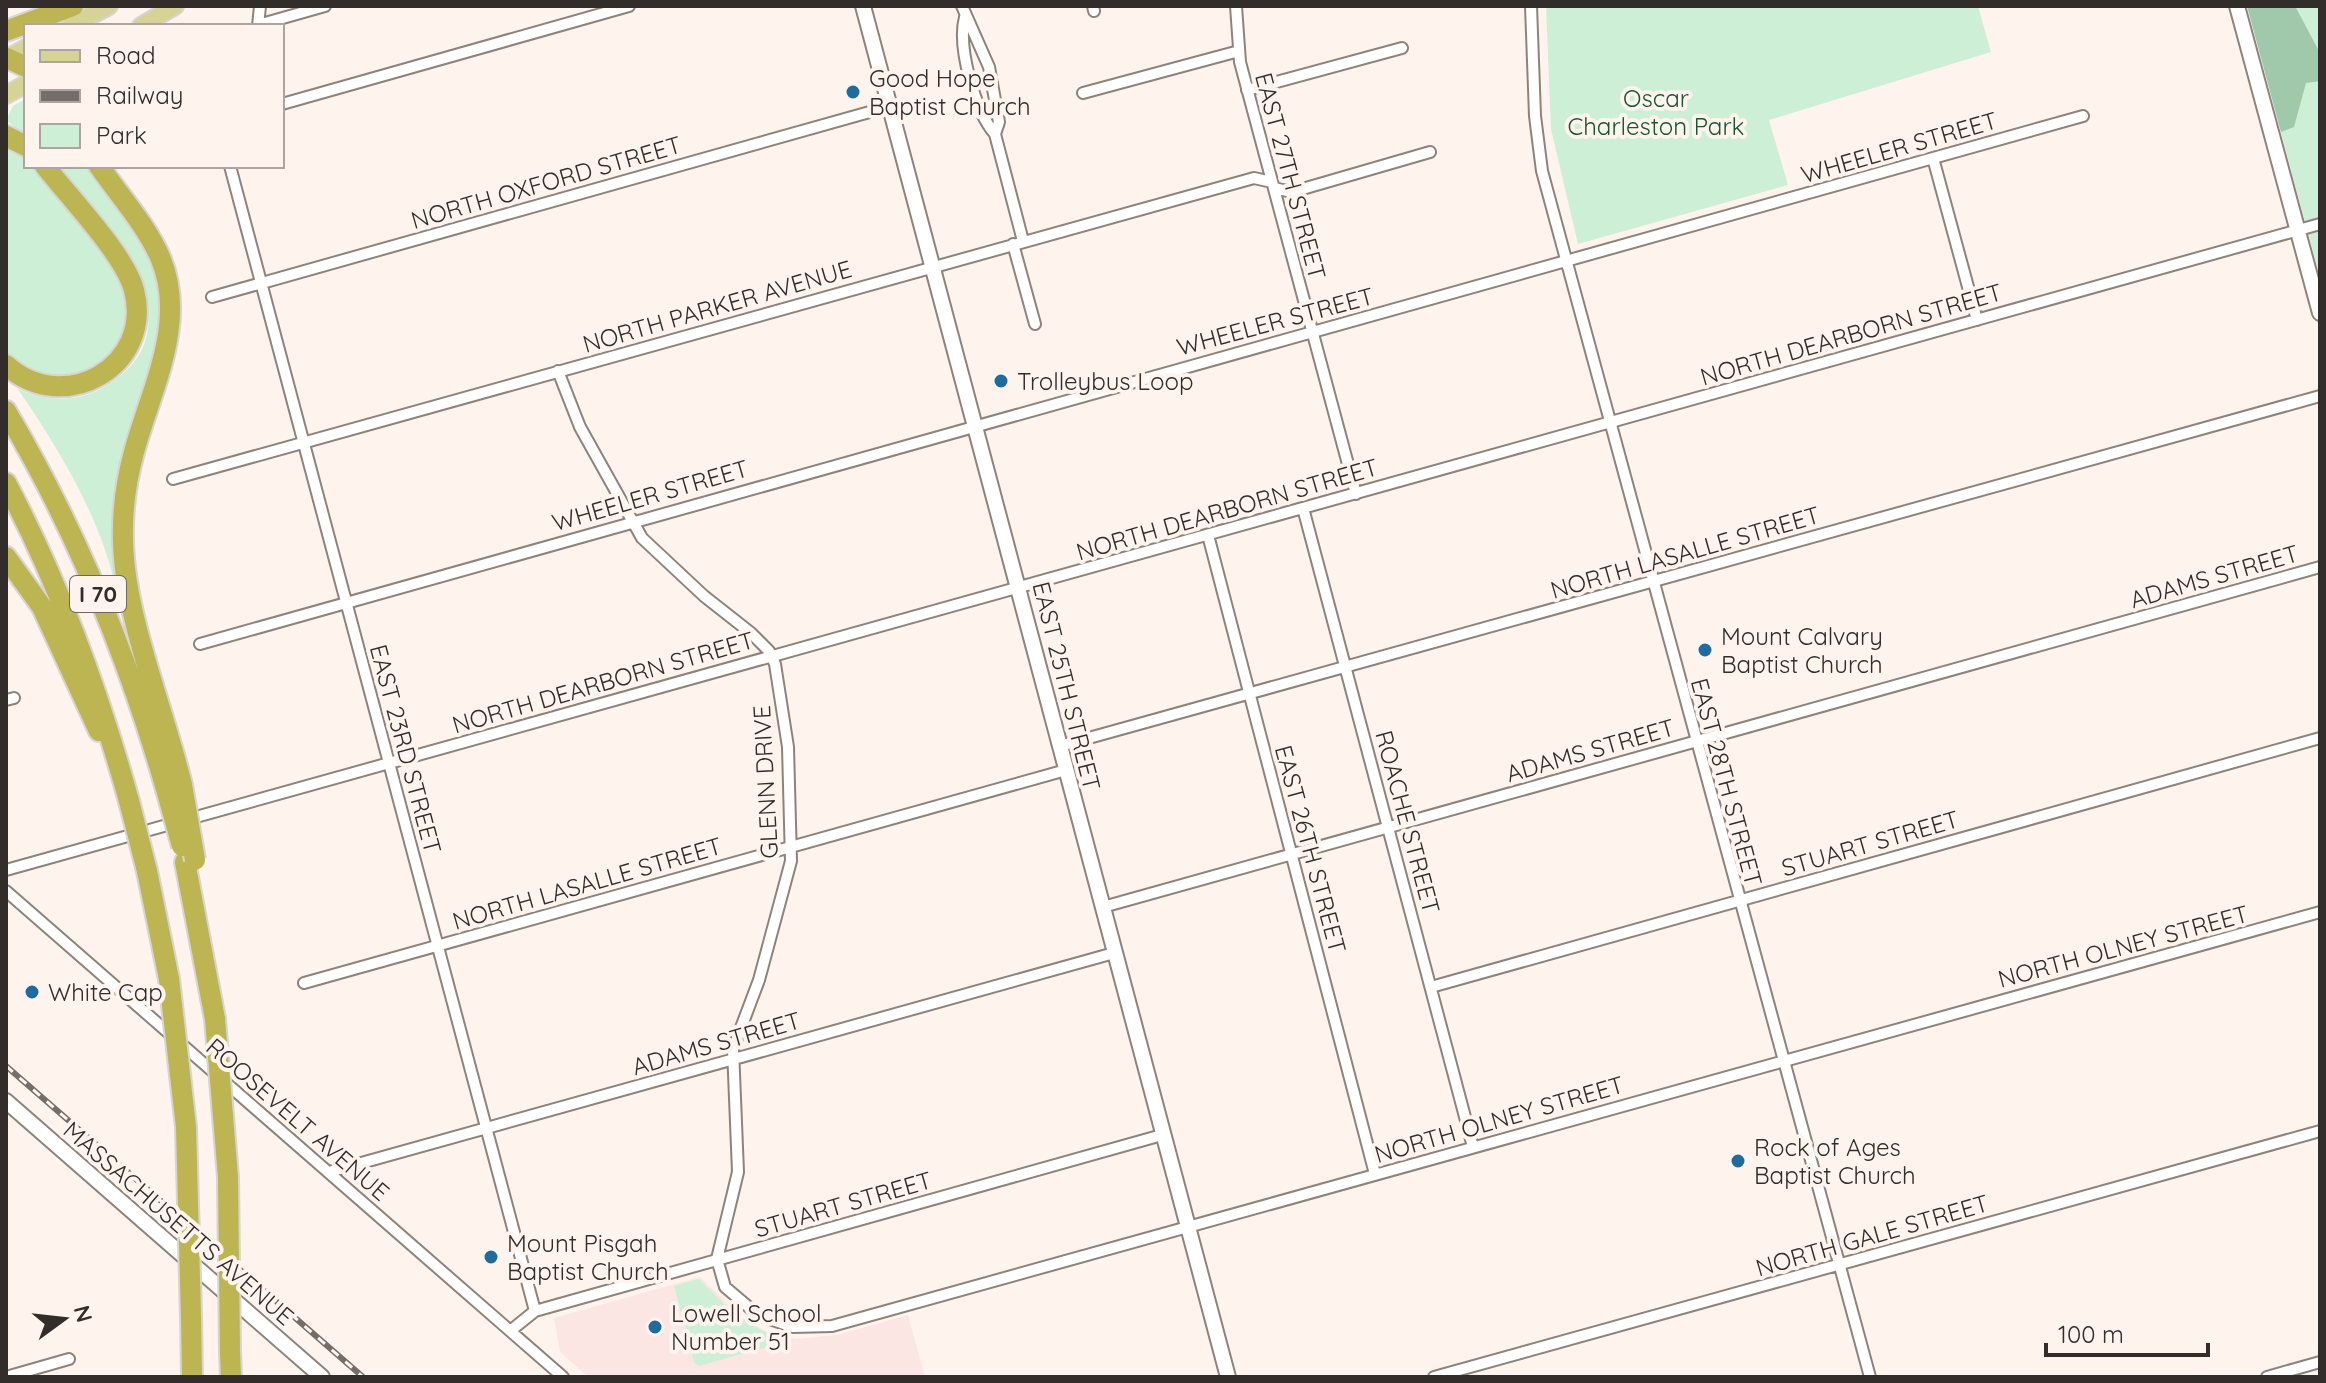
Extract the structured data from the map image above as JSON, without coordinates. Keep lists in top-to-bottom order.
{
  "streets": {
    "highway": ["I 70"],
    "street": [
      "WHEELER STREET",
      "EAST 27TH STREET",
      "NORTH OXFORD STREET",
      "NORTH PARKER AVENUE",
      "NORTH DEARBORN STREET",
      "NORTH LASALLE STREET",
      "ADAMS STREET",
      "EAST 25TH STREET",
      "EAST 23RD STREET",
      "GLENN DRIVE",
      "EAST 28TH STREET",
      "ROACHE STREET",
      "STUART STREET",
      "EAST 26TH STREET",
      "NORTH OLNEY STREET",
      "ROOSEVELT AVENUE",
      "MASSACHUSETTS AVENUE",
      "NORTH GALE STREET"
    ]
  },
  "crossings": [
    ["WHEELER STREET", "EAST 27TH STREET"],
    ["WHEELER STREET", "EAST 25TH STREET"],
    ["WHEELER STREET", "EAST 23RD STREET"],
    ["WHEELER STREET", "EAST 28TH STREET"],
    ["EAST 27TH STREET", "NORTH PARKER AVENUE"],
    ["EAST 27TH STREET", "NORTH DEARBORN STREET"],
    ["NORTH OXFORD STREET", "EAST 25TH STREET"],
    ["NORTH OXFORD STREET", "EAST 23RD STREET"],
    ["NORTH PARKER AVENUE", "EAST 25TH STREET"],
    ["NORTH PARKER AVENUE", "EAST 23RD STREET"],
    ["NORTH DEARBORN STREET", "EAST 25TH STREET"],
    ["NORTH DEARBORN STREET", "EAST 23RD STREET"],
    ["NORTH DEARBORN STREET", "GLENN DRIVE"],
    ["NORTH DEARBORN STREET", "EAST 28TH STREET"],
    ["NORTH DEARBORN STREET", "ROACHE STREET"],
    ["NORTH DEARBORN STREET", "EAST 26TH STREET"],
    ["NORTH LASALLE STREET", "EAST 25TH STREET"],
    ["NORTH LASALLE STREET", "EAST 23RD STREET"],
    ["NORTH LASALLE STREET", "GLENN DRIVE"],
    ["NORTH LASALLE STREET", "EAST 28TH STREET"],
    ["NORTH LASALLE STREET", "ROACHE STREET"],
    ["NORTH LASALLE STREET", "EAST 26TH STREET"],
    ["ADAMS STREET", "EAST 25TH STREET"],
    ["ADAMS STREET", "EAST 23RD STREET"],
    ["ADAMS STREET", "GLENN DRIVE"],
    ["ADAMS STREET", "EAST 28TH STREET"],
    ["ADAMS STREET", "ROACHE STREET"],
    ["ADAMS STREET", "EAST 26TH STREET"],
    ["ADAMS STREET", "ROOSEVELT AVENUE"],
    ["EAST 25TH STREET", "STUART STREET"],
    ["EAST 25TH STREET", "NORTH OLNEY STREET"],
    ["EAST 23RD STREET", "STUART STREET"],
    ["GLENN DRIVE", "STUART STREET"],
    ["GLENN DRIVE", "NORTH OLNEY STREET"],
    ["EAST 28TH STREET", "STUART STREET"],
    ["EAST 28TH STREET", "NORTH OLNEY STREET"],
    ["EAST 28TH STREET", "NORTH GALE STREET"],
    ["ROACHE STREET", "STUART STREET"],
    ["ROACHE STREET", "NORTH OLNEY STREET"],
    ["STUART STREET", "NORTH OLNEY STREET"],
    ["EAST 26TH STREET", "NORTH OLNEY STREET"]
  ],
  "parks": ["Oscar Charleston Park"],
  "places": [
    "Good Hope Baptist Church",
    "Trolleybus Loop",
    "Mount Calvary Baptist Church",
    "White Cap",
    "Rock of Ages Baptist Church",
    "Mount Pisgah Baptist Church",
    "Lowell School Number 51"
  ],
  "legend": ["Road", "Railway", "Park"],
  "scale_bar": "100 m",
  "north": "right"
}
